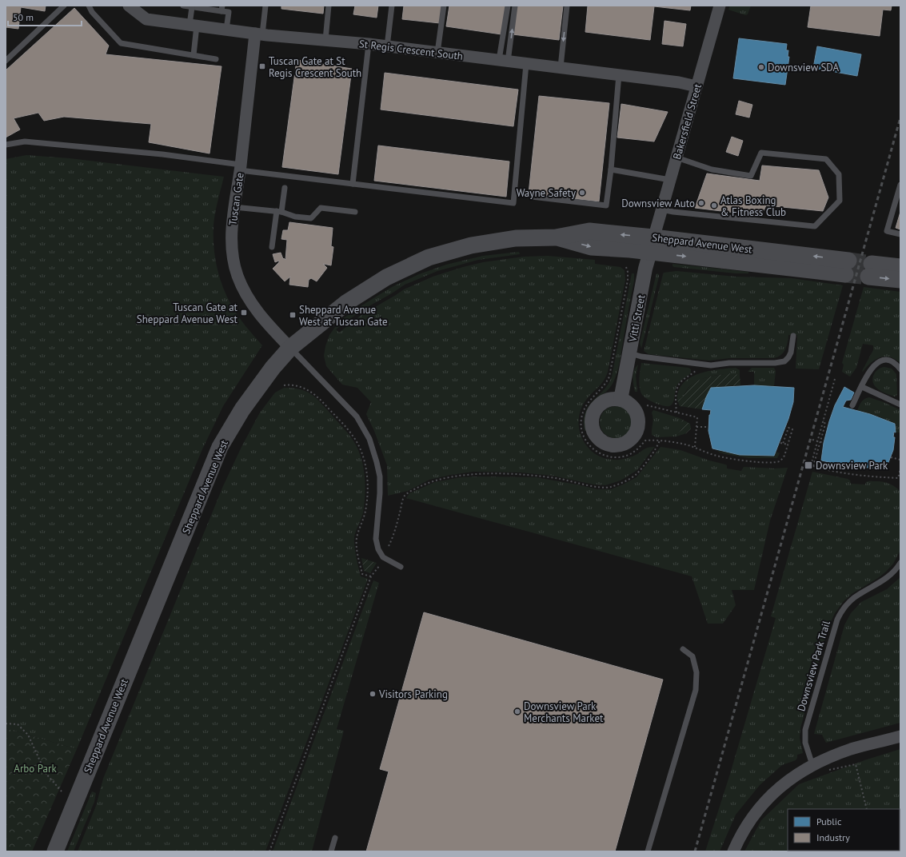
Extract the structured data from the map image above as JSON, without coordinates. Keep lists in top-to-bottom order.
{
  "streets": {
    "main road": ["Sheppard Avenue West"],
    "street": [
      "St Regis Crescent South",
      "Bakersfield Street",
      "Tuscan Gate",
      "Vitti Street"
    ],
    "lane": ["Downsview Park Trail"]
  },
  "crossings": [
    ["St Regis Crescent South", "Bakersfield Street"],
    ["St Regis Crescent South", "Tuscan Gate"],
    ["Bakersfield Street", "Sheppard Avenue West"],
    ["Bakersfield Street", "Vitti Street"],
    ["Tuscan Gate", "Sheppard Avenue West"],
    ["Sheppard Avenue West", "Vitti Street"]
  ],
  "parks": ["Arbo Park"],
  "places": {
    "transit": [
      "Tuscan Gate at St Regis Crescent South",
      "Tuscan Gate at Sheppard Avenue West",
      "Sheppard Avenue West at Tuscan Gate",
      "Downsview Park"
    ],
    "other": [
      "Downsview SDA",
      "Wayne Safety",
      "Downsview Auto",
      "Atlas Boxing & Fitness Club",
      "Visitors Parking",
      "Downsview Park Merchants Market"
    ]
  },
  "legend": ["Public", "Industry"],
  "scale_bar": "50 m"
}
